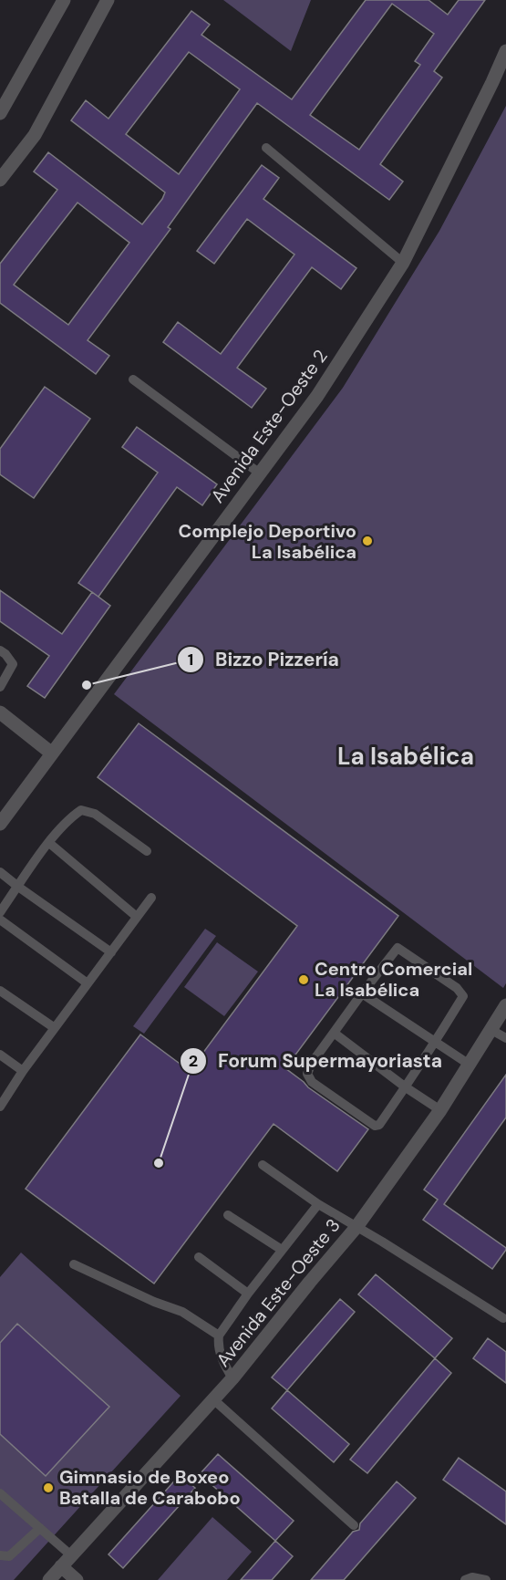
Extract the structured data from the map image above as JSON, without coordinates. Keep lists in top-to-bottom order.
{
  "streets": {
    "street": ["Avenida Este-Oeste 2", "Avenida Este-Oeste 3"]
  },
  "districts": ["La Isabélica"],
  "places": [
    "Complejo Deportivo La Isabélica",
    "Bizzo Pizzería",
    "Centro Comercial La Isabélica",
    "Forum Supermayoriasta",
    "Gimnasio de Boxeo Batalla de Carabobo"
  ]
}
